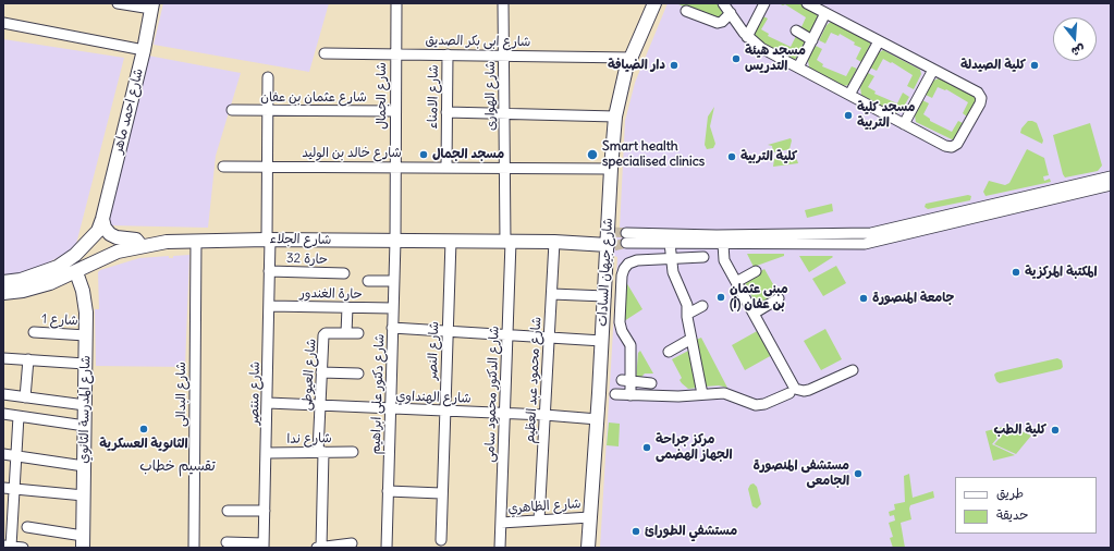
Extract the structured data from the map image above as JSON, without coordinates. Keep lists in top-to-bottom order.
{
  "streets": {
    "main road": [
      "شارع احمد ماهر",
      "شارع الجلاء",
      "شارع جيهان السادات",
      "شارع المدرسة الثانوي"
    ],
    "street": [
      "شارع ابى بكر الصديق",
      "شارع الجمال",
      "شارع الهوارى",
      "شارع الامناء",
      "شارع عثمان بن عفان",
      "شارع خالد بن الوليد",
      "حارة 32",
      "حارة الغندور",
      "شارع 1",
      "شارع النصر",
      "شارع العيوطى",
      "شارع محمود عبد العظيم",
      "شارع منتصر",
      "شارع البدالى",
      "شارع دكتور على ابراهيم",
      "شارع الدكتور محمود سامى",
      "شارع الهنداوي",
      "شارع ندا",
      "شارع الظاهري"
    ]
  },
  "crossings": [
    ["شارع ابى بكر الصديق", "شارع الجمال"],
    ["شارع ابى بكر الصديق", "شارع الهوارى"],
    ["شارع ابى بكر الصديق", "شارع الامناء"],
    ["شارع ابى بكر الصديق", "شارع جيهان السادات"],
    ["شارع الجمال", "شارع عثمان بن عفان"],
    ["شارع الجمال", "شارع خالد بن الوليد"],
    ["شارع الجمال", "شارع الجلاء"],
    ["شارع الجمال", "شارع دكتور على ابراهيم"],
    ["شارع الهوارى", "شارع خالد بن الوليد"],
    ["شارع الهوارى", "شارع الجلاء"],
    ["شارع الهوارى", "شارع الدكتور محمود سامى"],
    ["شارع الامناء", "شارع خالد بن الوليد"],
    ["شارع عثمان بن عفان", "شارع منتصر"],
    ["شارع احمد ماهر", "شارع الجلاء"],
    ["شارع خالد بن الوليد", "شارع جيهان السادات"],
    ["شارع خالد بن الوليد", "شارع منتصر"],
    ["شارع الجلاء", "شارع جيهان السادات"],
    ["شارع الجلاء", "شارع النصر"],
    ["شارع الجلاء", "شارع محمود عبد العظيم"],
    ["شارع الجلاء", "شارع منتصر"],
    ["شارع الجلاء", "شارع البدالى"],
    ["شارع الجلاء", "شارع دكتور على ابراهيم"],
    ["شارع الجلاء", "شارع الدكتور محمود سامى"],
    ["شارع الجلاء", "شارع المدرسة الثانوي"],
    ["حارة 32", "شارع منتصر"],
    ["شارع جيهان السادات", "شارع الهنداوي"],
    ["شارع جيهان السادات", "شارع الظاهري"],
    ["حارة الغندور", "شارع منتصر"],
    ["حارة الغندور", "شارع دكتور على ابراهيم"],
    ["شارع 1", "شارع المدرسة الثانوي"],
    ["شارع النصر", "شارع الهنداوي"],
    ["شارع العيوطى", "شارع الهنداوي"],
    ["شارع العيوطى", "شارع ندا"],
    ["شارع محمود عبد العظيم", "شارع الهنداوي"],
    ["شارع محمود عبد العظيم", "شارع الظاهري"],
    ["شارع منتصر", "شارع الهنداوي"],
    ["شارع منتصر", "شارع ندا"],
    ["شارع دكتور على ابراهيم", "شارع الهنداوي"],
    ["شارع الدكتور محمود سامى", "شارع الهنداوي"],
    ["شارع الدكتور محمود سامى", "شارع الظاهري"]
  ],
  "districts": ["تقسيم خطاب"],
  "places": [
    "مسجد هيئة التدريس",
    "دار الضيافة",
    "كلية الصيدلة",
    "مسجد كلية التربية",
    "مسجد الجمال",
    "Smart health specialised clinics",
    "كلية التربية",
    "المكتبة المركزية",
    "مبنى عثمان بن عفان (أ)",
    "جامعة المنصورة",
    "الثانوية العسكرية",
    "كلية الطب",
    "مركز جراحة الجهاز الهضمى",
    "مستشفى المنصورة الجامعى",
    "مستشفي الطورائ"
  ],
  "legend": ["طريق", "حديقة"],
  "north": "bottom"
}
